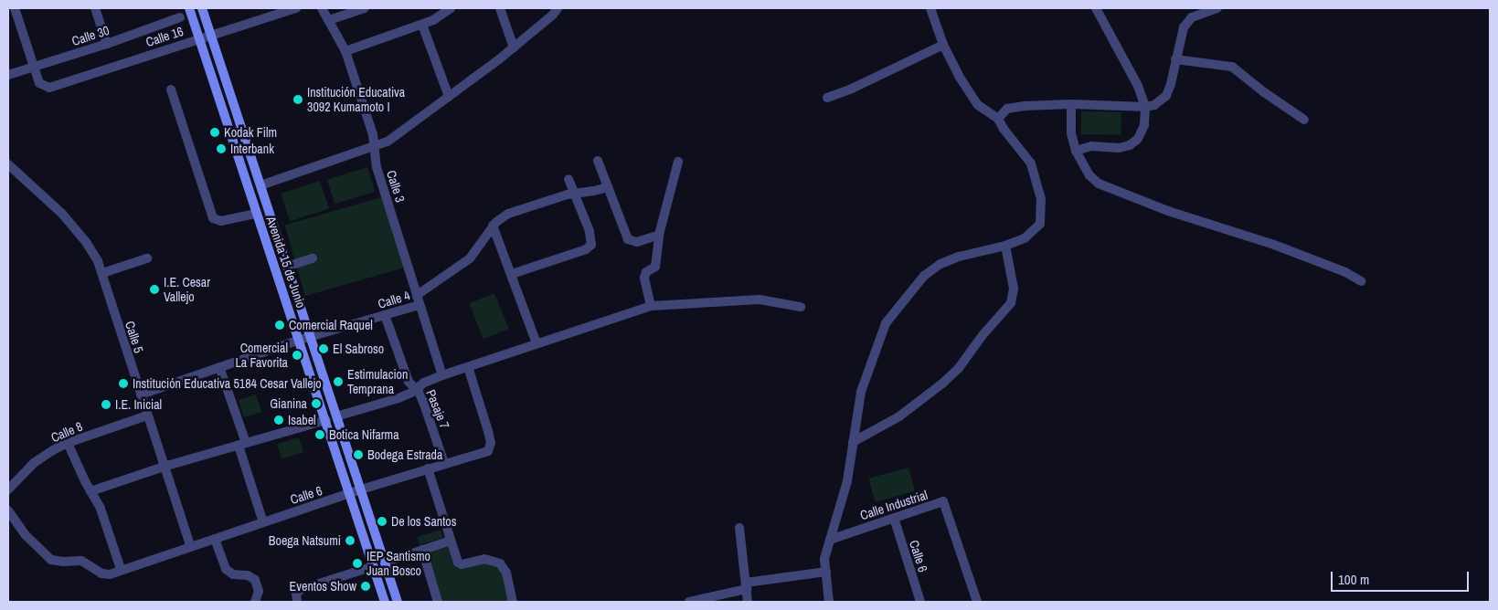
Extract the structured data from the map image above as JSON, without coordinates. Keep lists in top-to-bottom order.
{
  "streets": {
    "street": [
      "Calle 30",
      "Calle 16",
      "Calle 3",
      "Avenida 15 de Junio",
      "Calle 4",
      "Calle 5",
      "Pasaje 7",
      "Calle 8",
      "Calle 6",
      "Calle Industrial"
    ]
  },
  "crossings": [
    ["Calle 30", "Calle 16"],
    ["Calle 16", "Avenida 15 de Junio"],
    ["Calle 3", "Calle 4"],
    ["Avenida 15 de Junio", "Calle 4"],
    ["Avenida 15 de Junio", "Calle 6"],
    ["Calle 4", "Calle 5"],
    ["Calle 4", "Pasaje 7"],
    ["Calle 5", "Calle 8"],
    ["Calle 5", "Calle 6"],
    ["Pasaje 7", "Calle 6"],
    ["Calle 6", "Calle Industrial"]
  ],
  "places": [
    "Institución Educativa 3092 Kumamoto I",
    "Kodak Film",
    "Interbank",
    "I.E. Cesar Vallejo",
    "Comercial Raquel",
    "El Sabroso",
    "Comercial La Favorita",
    "Estimulacion Temprana",
    "Institución Educativa 5184 Cesar Vallejo",
    "Gianina",
    "I.E. Inicial",
    "Isabel",
    "Botica Nifarma",
    "Bodega Estrada",
    "De los Santos",
    "Boega Natsumi",
    "IEP Santismo Juan Bosco",
    "Eventos Show"
  ],
  "scale_bar": "100 m"
}
